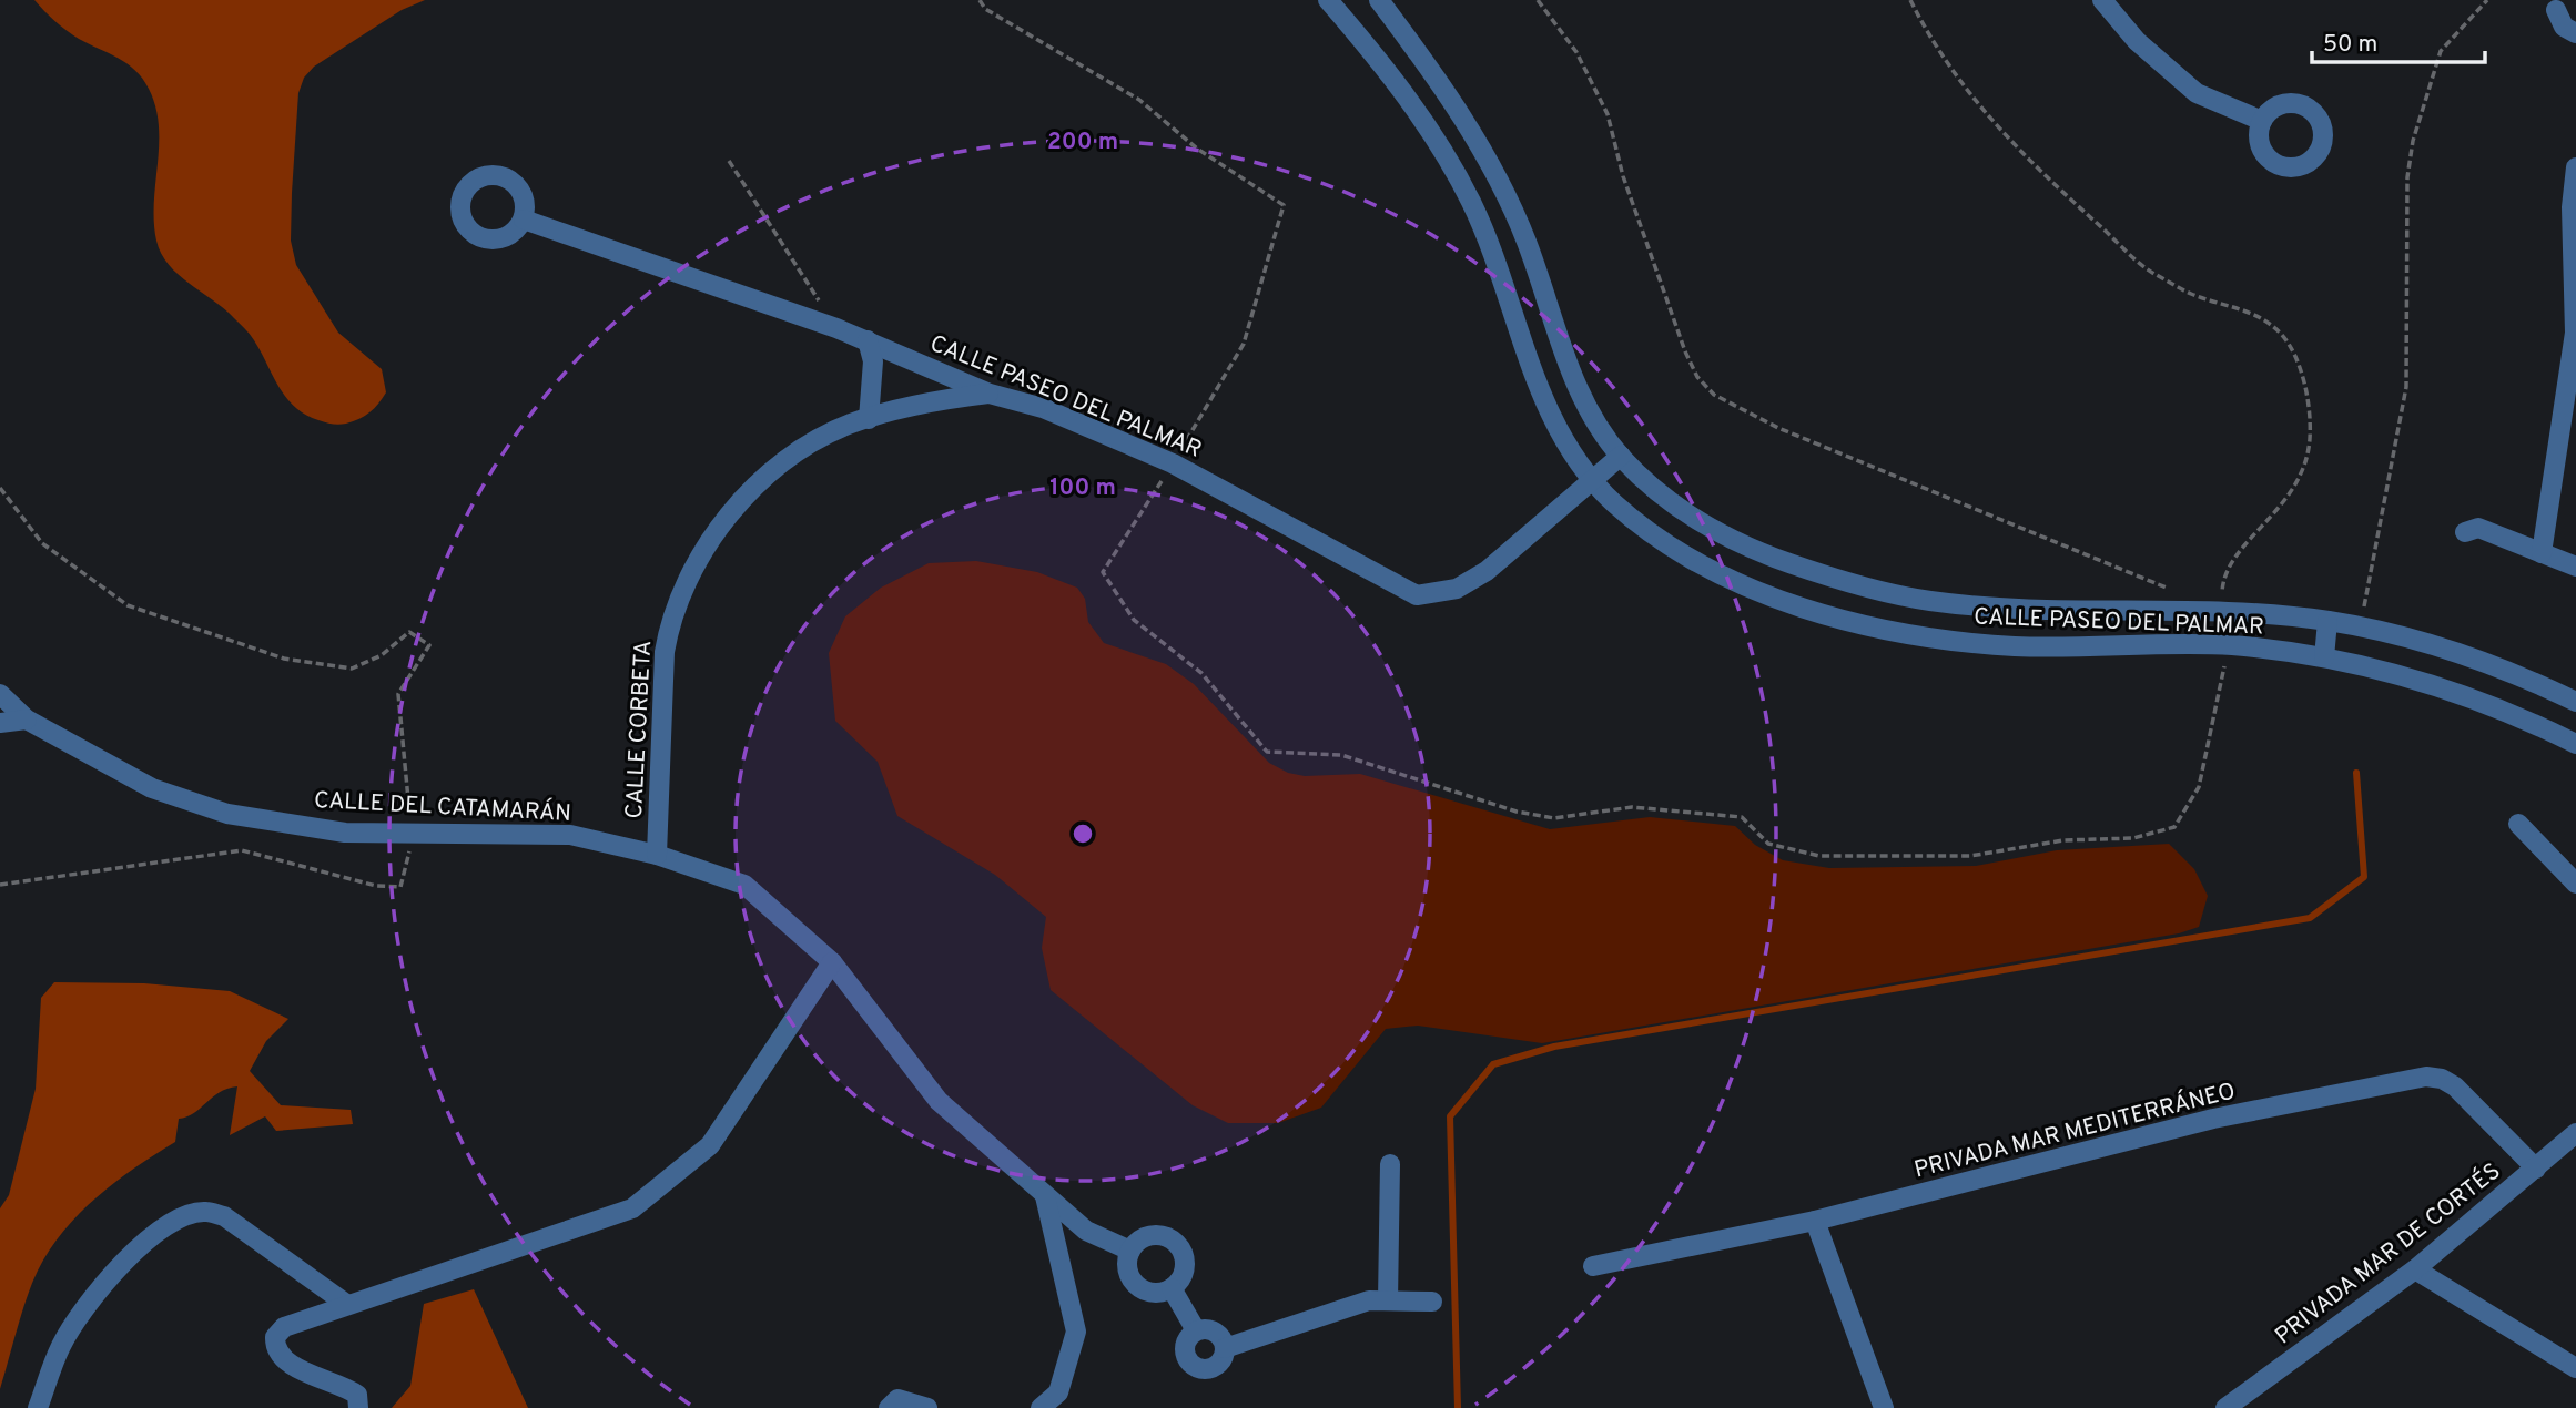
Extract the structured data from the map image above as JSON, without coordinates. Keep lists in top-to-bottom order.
{
  "streets": {
    "street": [
      "CALLE PASEO DEL PALMAR",
      "CALLE CORBETA",
      "CALLE DEL CATAMARÁN",
      "PRIVADA MAR MEDITERRÁNEO",
      "PRIVADA MAR DE CORTÉS"
    ]
  },
  "crossings": [
    ["CALLE PASEO DEL PALMAR", "CALLE CORBETA"],
    ["CALLE CORBETA", "CALLE DEL CATAMARÁN"],
    ["PRIVADA MAR MEDITERRÁNEO", "PRIVADA MAR DE CORTÉS"]
  ],
  "scale_bar": "50 m",
  "rings": ["200 m", "100 m"]
}
